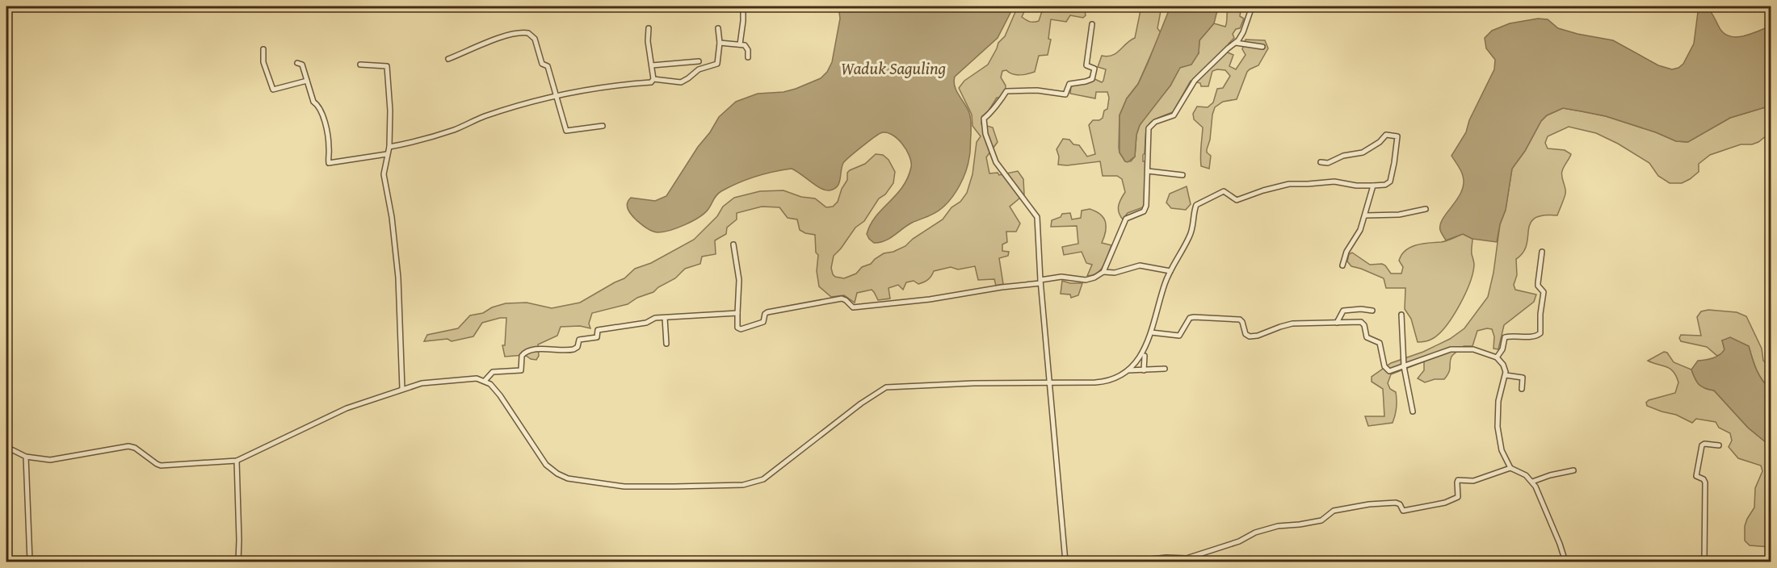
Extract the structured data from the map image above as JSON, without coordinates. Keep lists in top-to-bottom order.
{
  "water": ["Waduk Saguling"]
}
